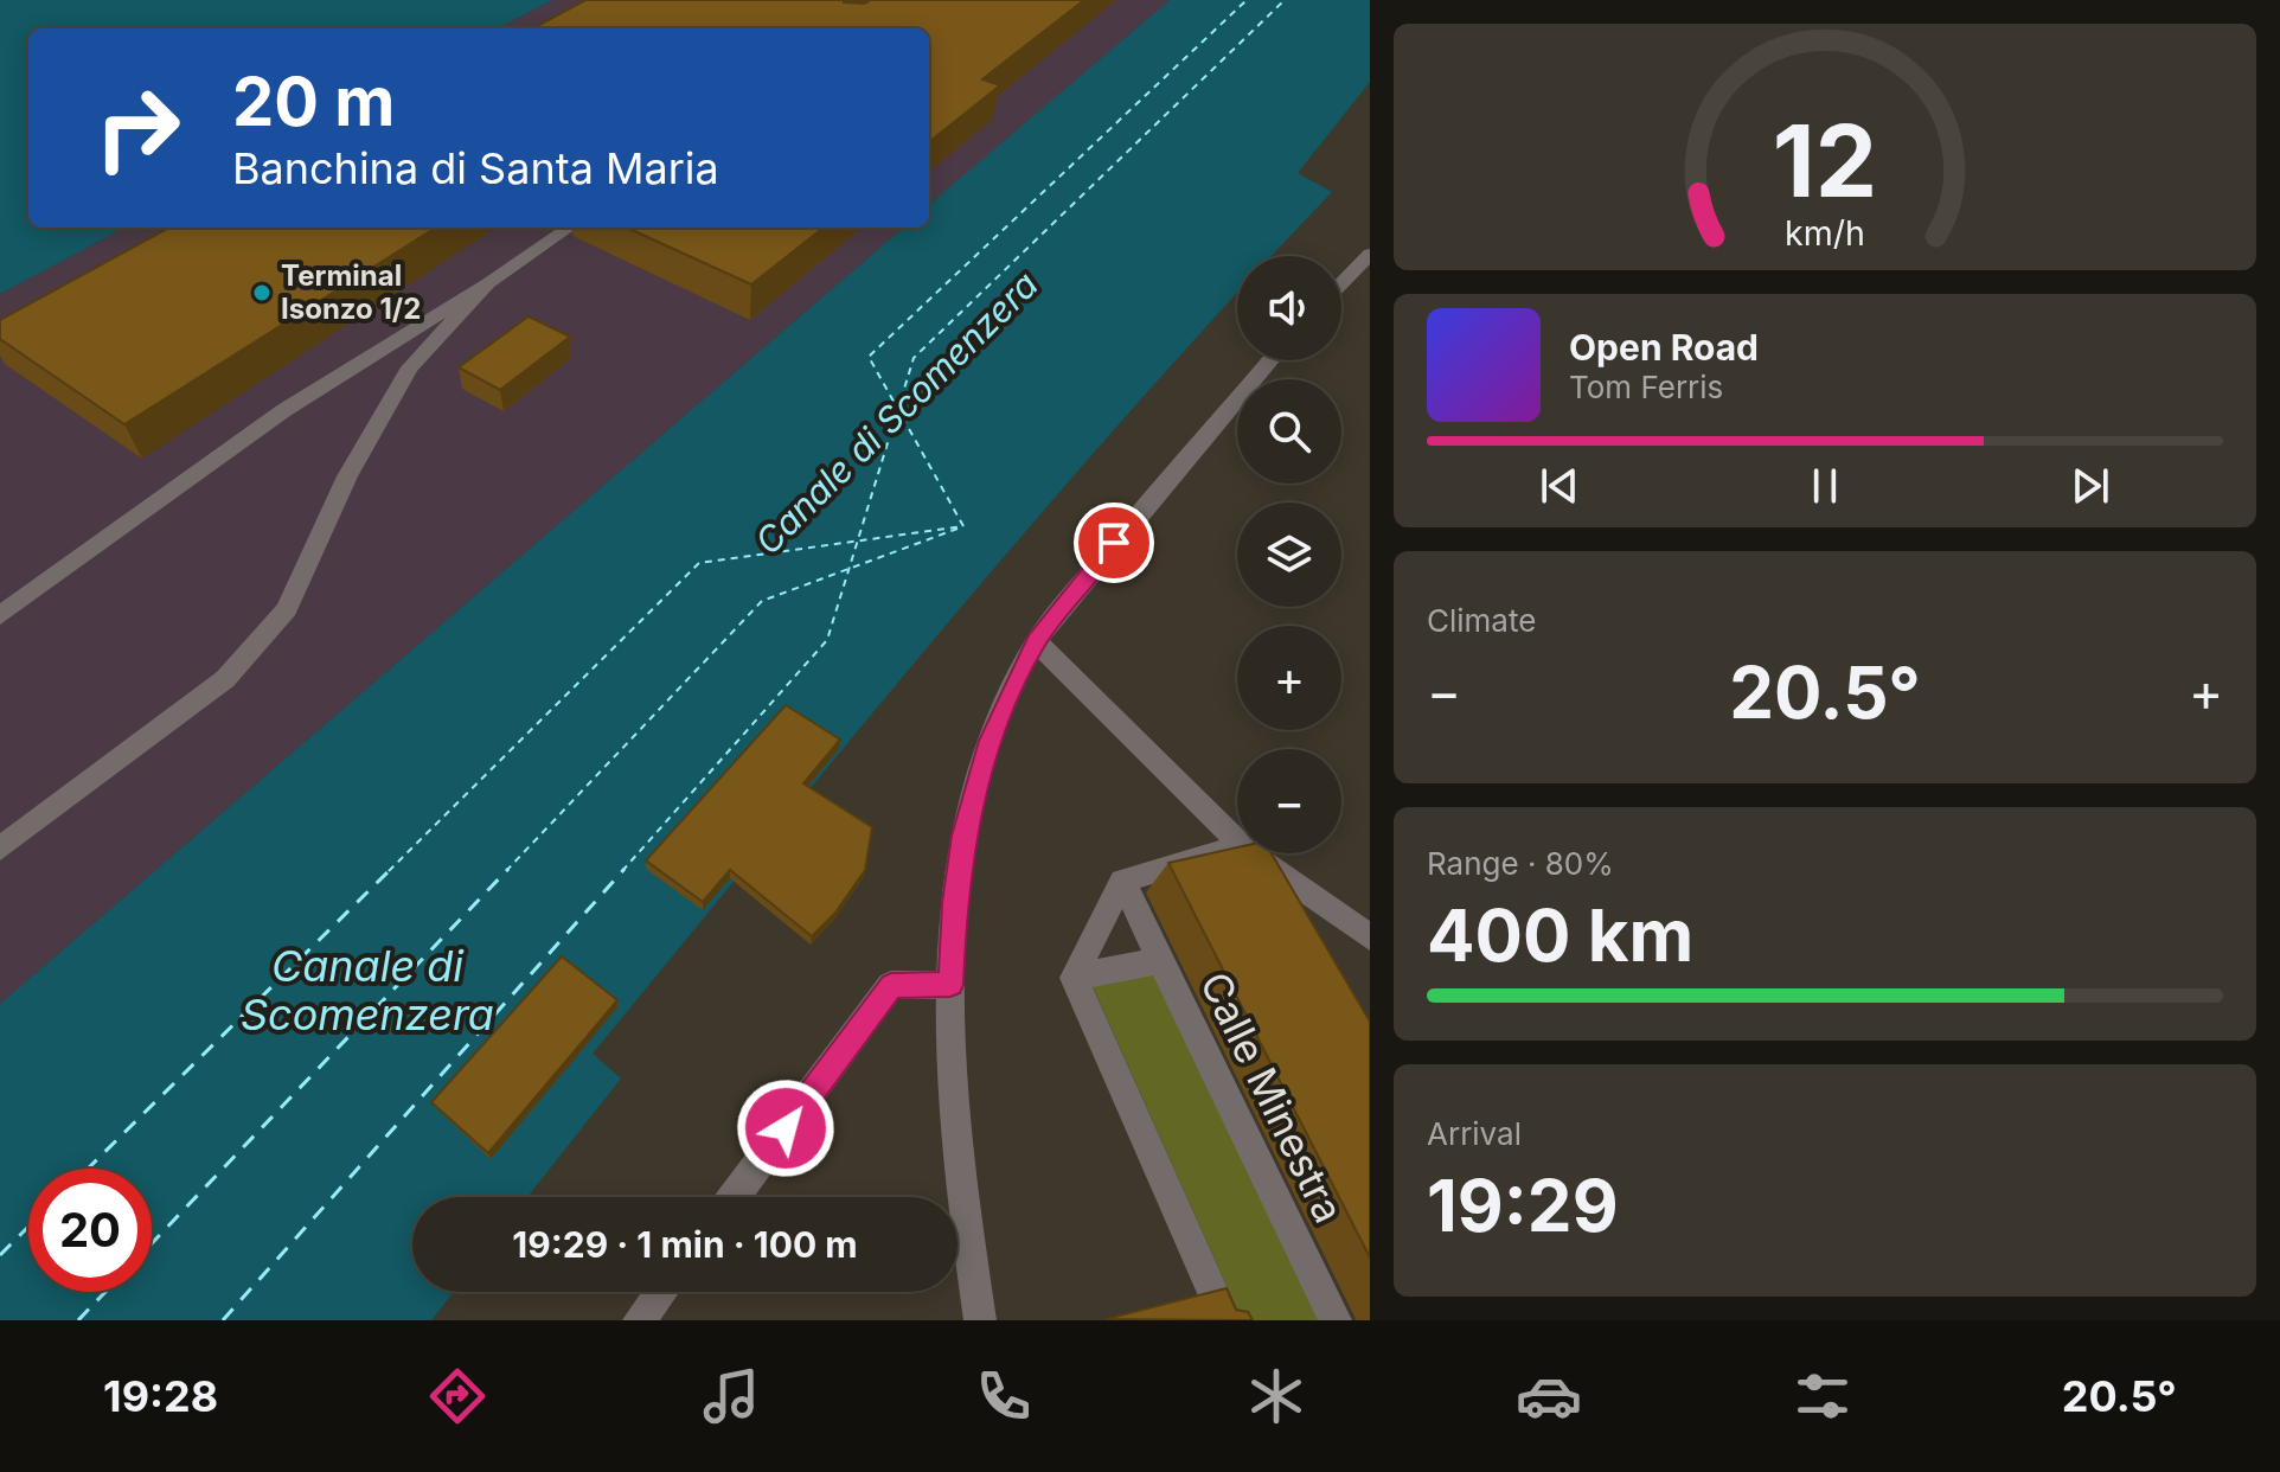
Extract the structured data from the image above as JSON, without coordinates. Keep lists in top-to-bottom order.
{
  "streets": {
    "street": ["Calle Minestra"]
  },
  "water": ["Canale di Scomenzera"],
  "places": ["Terminal Isonzo 1/2"],
  "page": {
    "turn": ["20 m", "Banchina di Santa Maria"],
    "map_buttons": ["+", "−"],
    "song": ["Open Road", "Tom Ferris"],
    "tile": [
      "Climate",
      ["Range · 80%", "400 km"],
      ["Arrival", "19:29"]
    ],
    "heat": ["−", "20.5°", "+"],
    "limit": "20",
    "trip": "19:29 · 1 min · 100 m",
    "tabs": ["19:28", "20.5°"],
    "gauge": ["12", "km/h"]
  }
}
